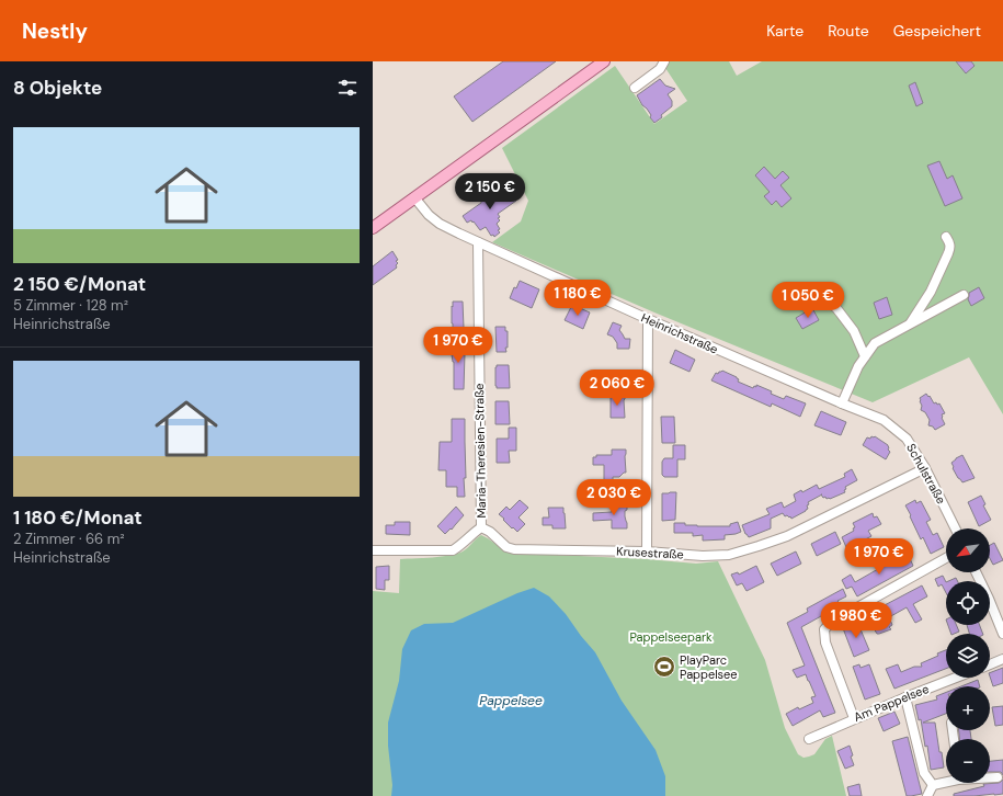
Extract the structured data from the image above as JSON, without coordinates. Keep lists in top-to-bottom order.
{
  "streets": {
    "street": [
      "Heinrichstraße",
      "Maria-Theresien-Straße",
      "Schulstraße",
      "Krusestraße",
      "Am Pappelsee"
    ]
  },
  "crossings": [
    ["Heinrichstraße", "Maria-Theresien-Straße"],
    ["Heinrichstraße", "Schulstraße"],
    ["Maria-Theresien-Straße", "Krusestraße"],
    ["Schulstraße", "Krusestraße"]
  ],
  "water": ["Pappelsee"],
  "parks": ["Pappelseepark"],
  "places": {
    "sports": ["PlayParc Pappelsee"]
  },
  "north": "bottom left",
  "page": {
    "header": "Nestly",
    "nav": ["Karte", "Route", "Gespeichert"],
    "heading": "8 Objekte",
    "list": [
      {
        "name": "2 150 €/Monat",
        "note": "5 Zimmer · 128 m² · Heinrichstraße"
      },
      {
        "name": "1 180 €/Monat",
        "note": "2 Zimmer · 66 m² · Heinrichstraße"
      }
    ],
    "price": [
      "2 150 €",
      "1 180 €",
      "1 050 €",
      "1 970 €",
      "2 060 €",
      "2 030 €",
      "1 970 €",
      "1 980 €"
    ],
    "map_buttons": ["+", "−"]
  }
}
